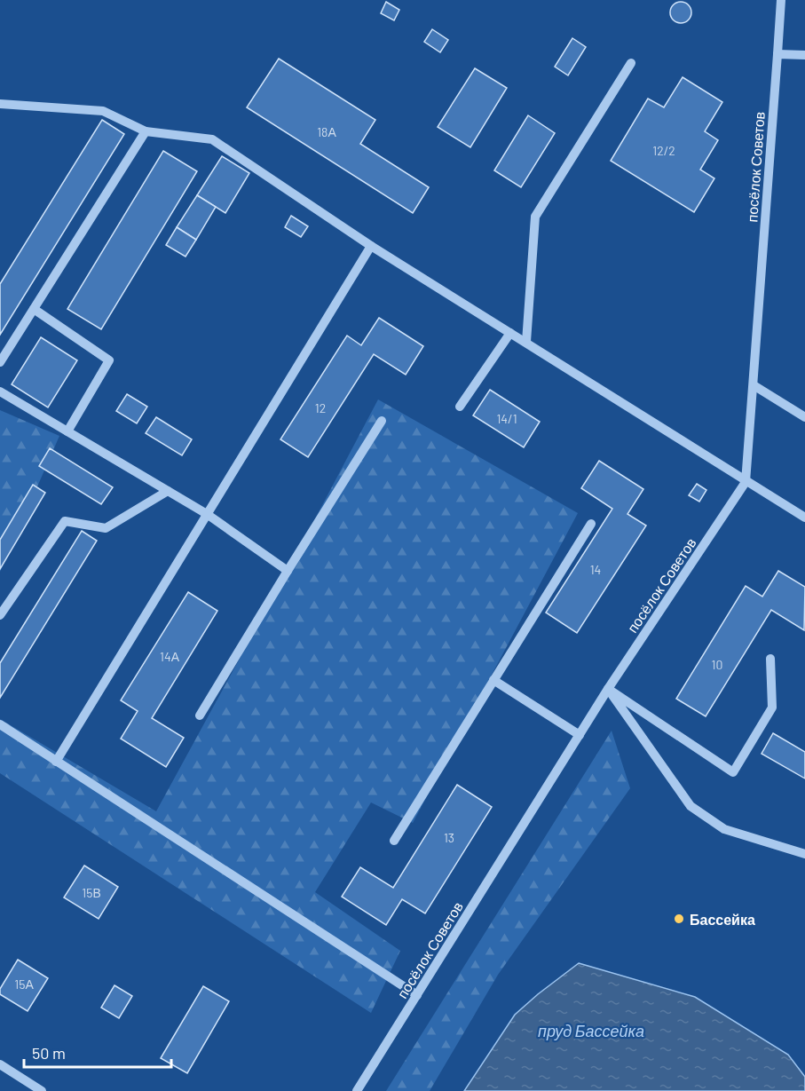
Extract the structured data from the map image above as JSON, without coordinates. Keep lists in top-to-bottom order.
{
  "streets": {
    "street": ["посёлок Советов"]
  },
  "water": ["пруд Бассейка"],
  "places": ["Бассейка"],
  "house_numbers": [
    "18А",
    "12/2",
    "12",
    "14/1",
    "14",
    "14А",
    "10",
    "13",
    "15В",
    "15А"
  ],
  "scale_bar": "50 m"
}
